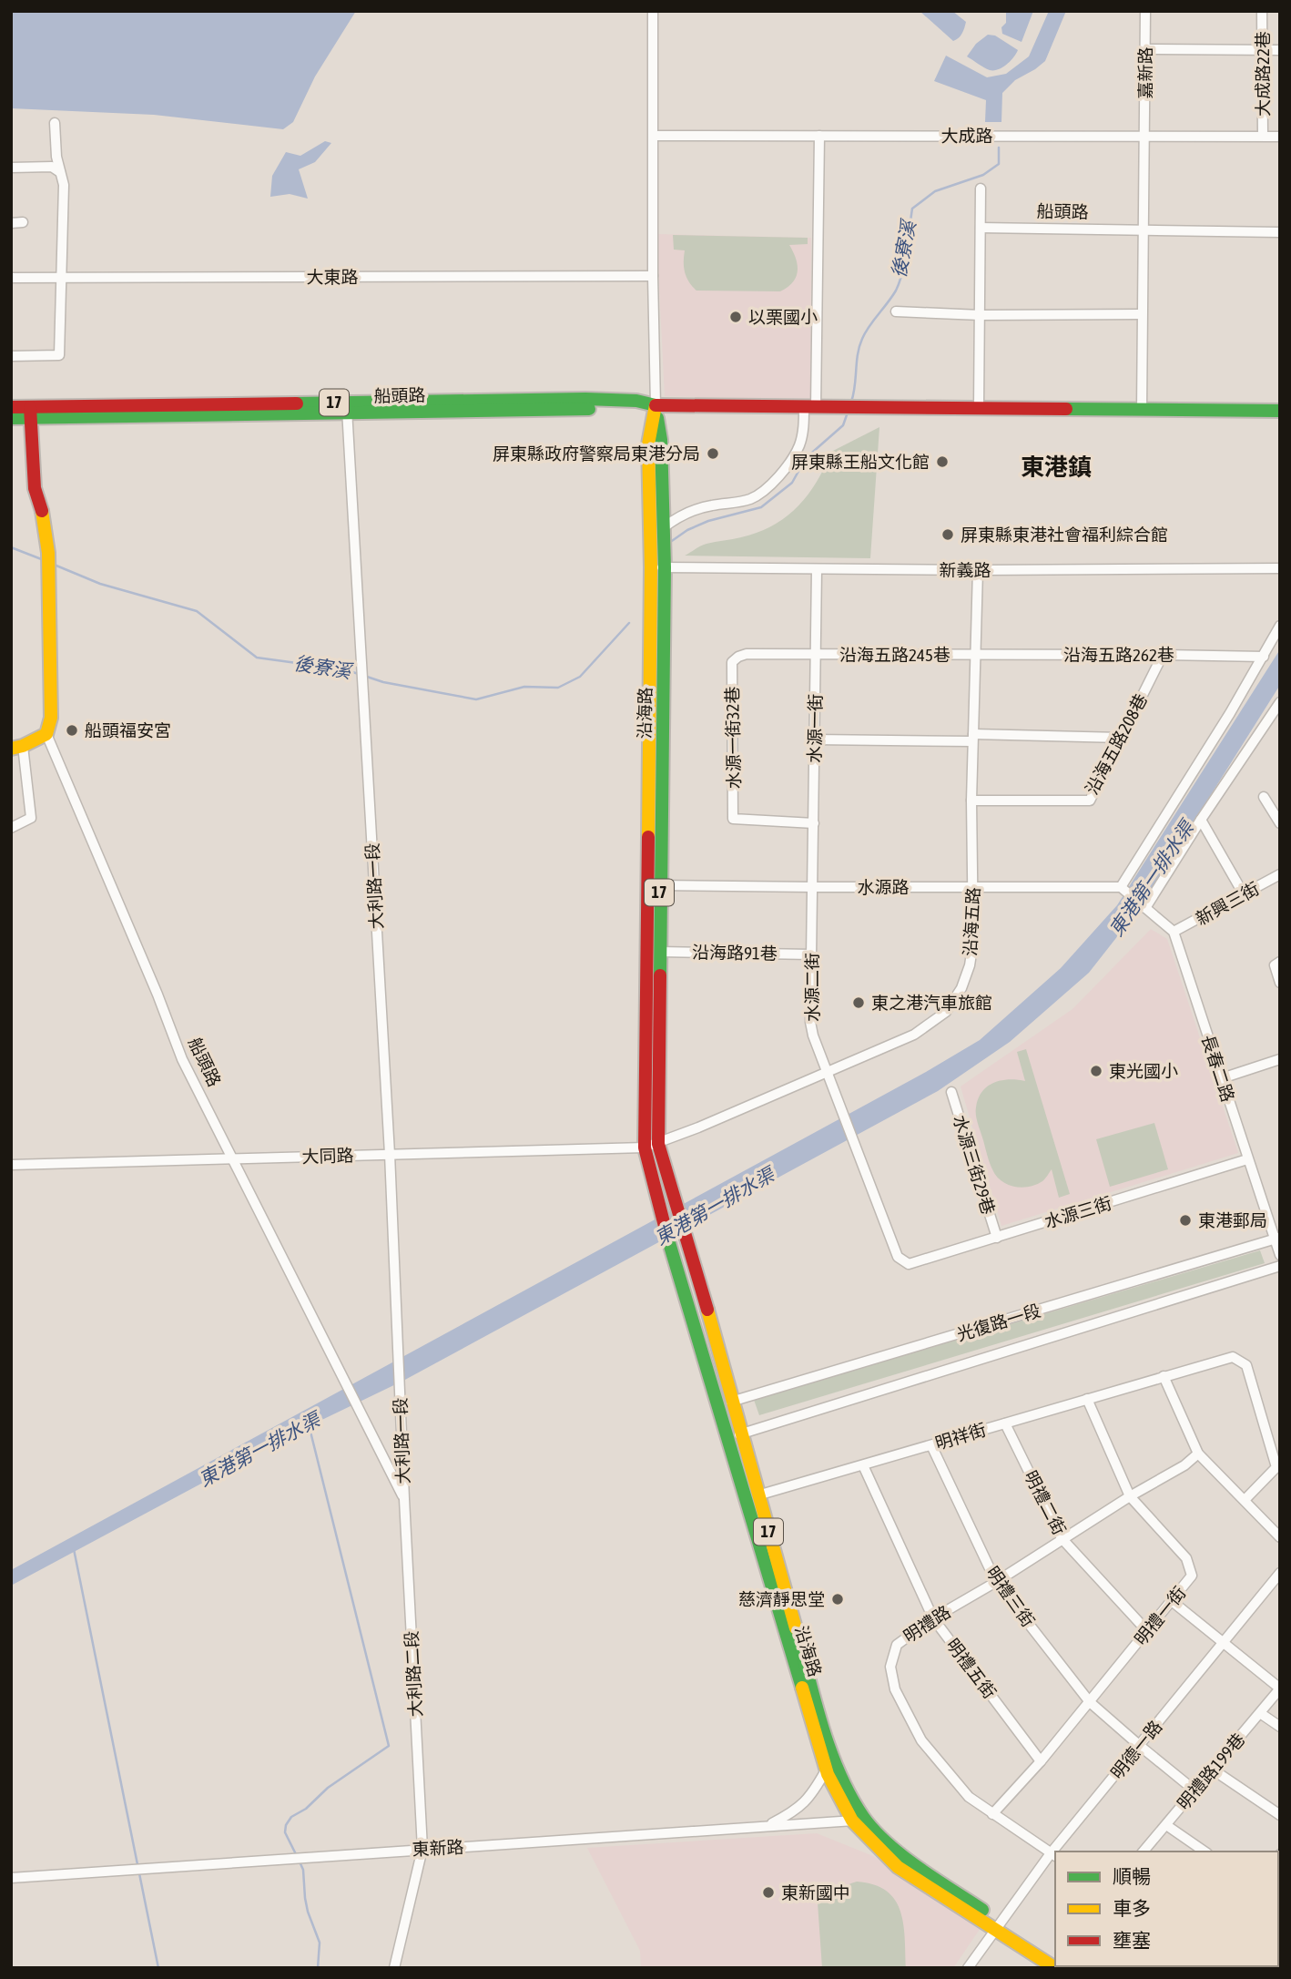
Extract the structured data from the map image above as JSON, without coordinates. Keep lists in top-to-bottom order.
{
  "streets": {
    "main road": ["船頭路", "17", "沿海路"],
    "street": [
      "嘉新路",
      "大成路22巷",
      "大成路",
      "大東路",
      "新義路",
      "沿海五路245巷",
      "沿海五路262巷",
      "水源一街",
      "水源一街32巷",
      "沿海五路208巷",
      "大利路一段",
      "水源路",
      "新興三街",
      "沿海五路",
      "沿海路91巷",
      "水源二街",
      "長春二路",
      "大同路",
      "水源三街29巷",
      "水源三街",
      "光復路一段",
      "明祥街",
      "明禮二街",
      "明禮三街",
      "明禮一街",
      "明禮路",
      "明禮五街",
      "大利路二段",
      "明德一路",
      "明禮路199巷",
      "東新路"
    ]
  },
  "crossings": [
    ["嘉新路", "大成路"],
    ["大成路22巷", "大成路"],
    ["船頭路", "17"],
    ["船頭路", "沿海路"],
    ["船頭路", "大利路一段"],
    ["船頭路", "大同路"],
    ["船頭路", "大利路二段"],
    ["17", "新義路"],
    ["17", "沿海路"],
    ["新義路", "沿海路"],
    ["新義路", "水源一街"],
    ["新義路", "沿海五路"],
    ["沿海五路245巷", "沿海五路262巷"],
    ["沿海五路245巷", "水源一街"],
    ["沿海五路245巷", "水源一街32巷"],
    ["沿海五路245巷", "沿海五路"],
    ["沿海五路262巷", "沿海五路208巷"],
    ["沿海五路262巷", "沿海五路"],
    ["沿海路", "水源路"],
    ["沿海路", "沿海五路"],
    ["沿海路", "沿海路91巷"],
    ["沿海路", "大同路"],
    ["沿海路", "光復路一段"],
    ["沿海路", "明祥街"],
    ["沿海路", "明德一路"],
    ["沿海路", "東新路"],
    ["水源一街", "水源一街32巷"],
    ["水源一街", "水源路"],
    ["水源一街", "水源二街"],
    ["沿海五路208巷", "沿海五路"],
    ["大利路一段", "大同路"],
    ["大利路一段", "大利路二段"],
    ["水源路", "沿海五路"],
    ["水源路", "水源二街"],
    ["新興三街", "長春二路"],
    ["沿海五路", "水源二街"],
    ["沿海五路", "大同路"],
    ["沿海路91巷", "水源二街"],
    ["水源二街", "水源三街"],
    ["長春二路", "水源三街"],
    ["長春二路", "光復路一段"],
    ["水源三街29巷", "水源三街"],
    ["明祥街", "明禮二街"],
    ["明祥街", "明禮三街"],
    ["明祥街", "明禮一街"],
    ["明祥街", "明禮五街"],
    ["明禮二街", "明禮一街"],
    ["明禮二街", "明禮路"],
    ["明禮三街", "明禮一街"],
    ["明禮三街", "明禮路"],
    ["明禮三街", "明德一路"],
    ["明禮三街", "明禮路199巷"],
    ["明禮一街", "明禮路"],
    ["明禮一街", "明禮五街"],
    ["明禮路", "明禮五街"],
    ["明禮路", "明德一路"],
    ["大利路二段", "東新路"]
  ],
  "districts": ["東港鎮"],
  "water": ["後寮溪", "東港第一排水渠"],
  "places": [
    "以栗國小",
    "屏東縣政府警察局東港分局",
    "屏東縣王船文化館",
    "屏東縣東港社會福利綜合館",
    "船頭福安宮",
    "東之港汽車旅館",
    "東光國小",
    "東港郵局",
    "慈濟靜思堂",
    "東新國中"
  ],
  "legend": ["順暢", "車多", "壅塞"]
}
